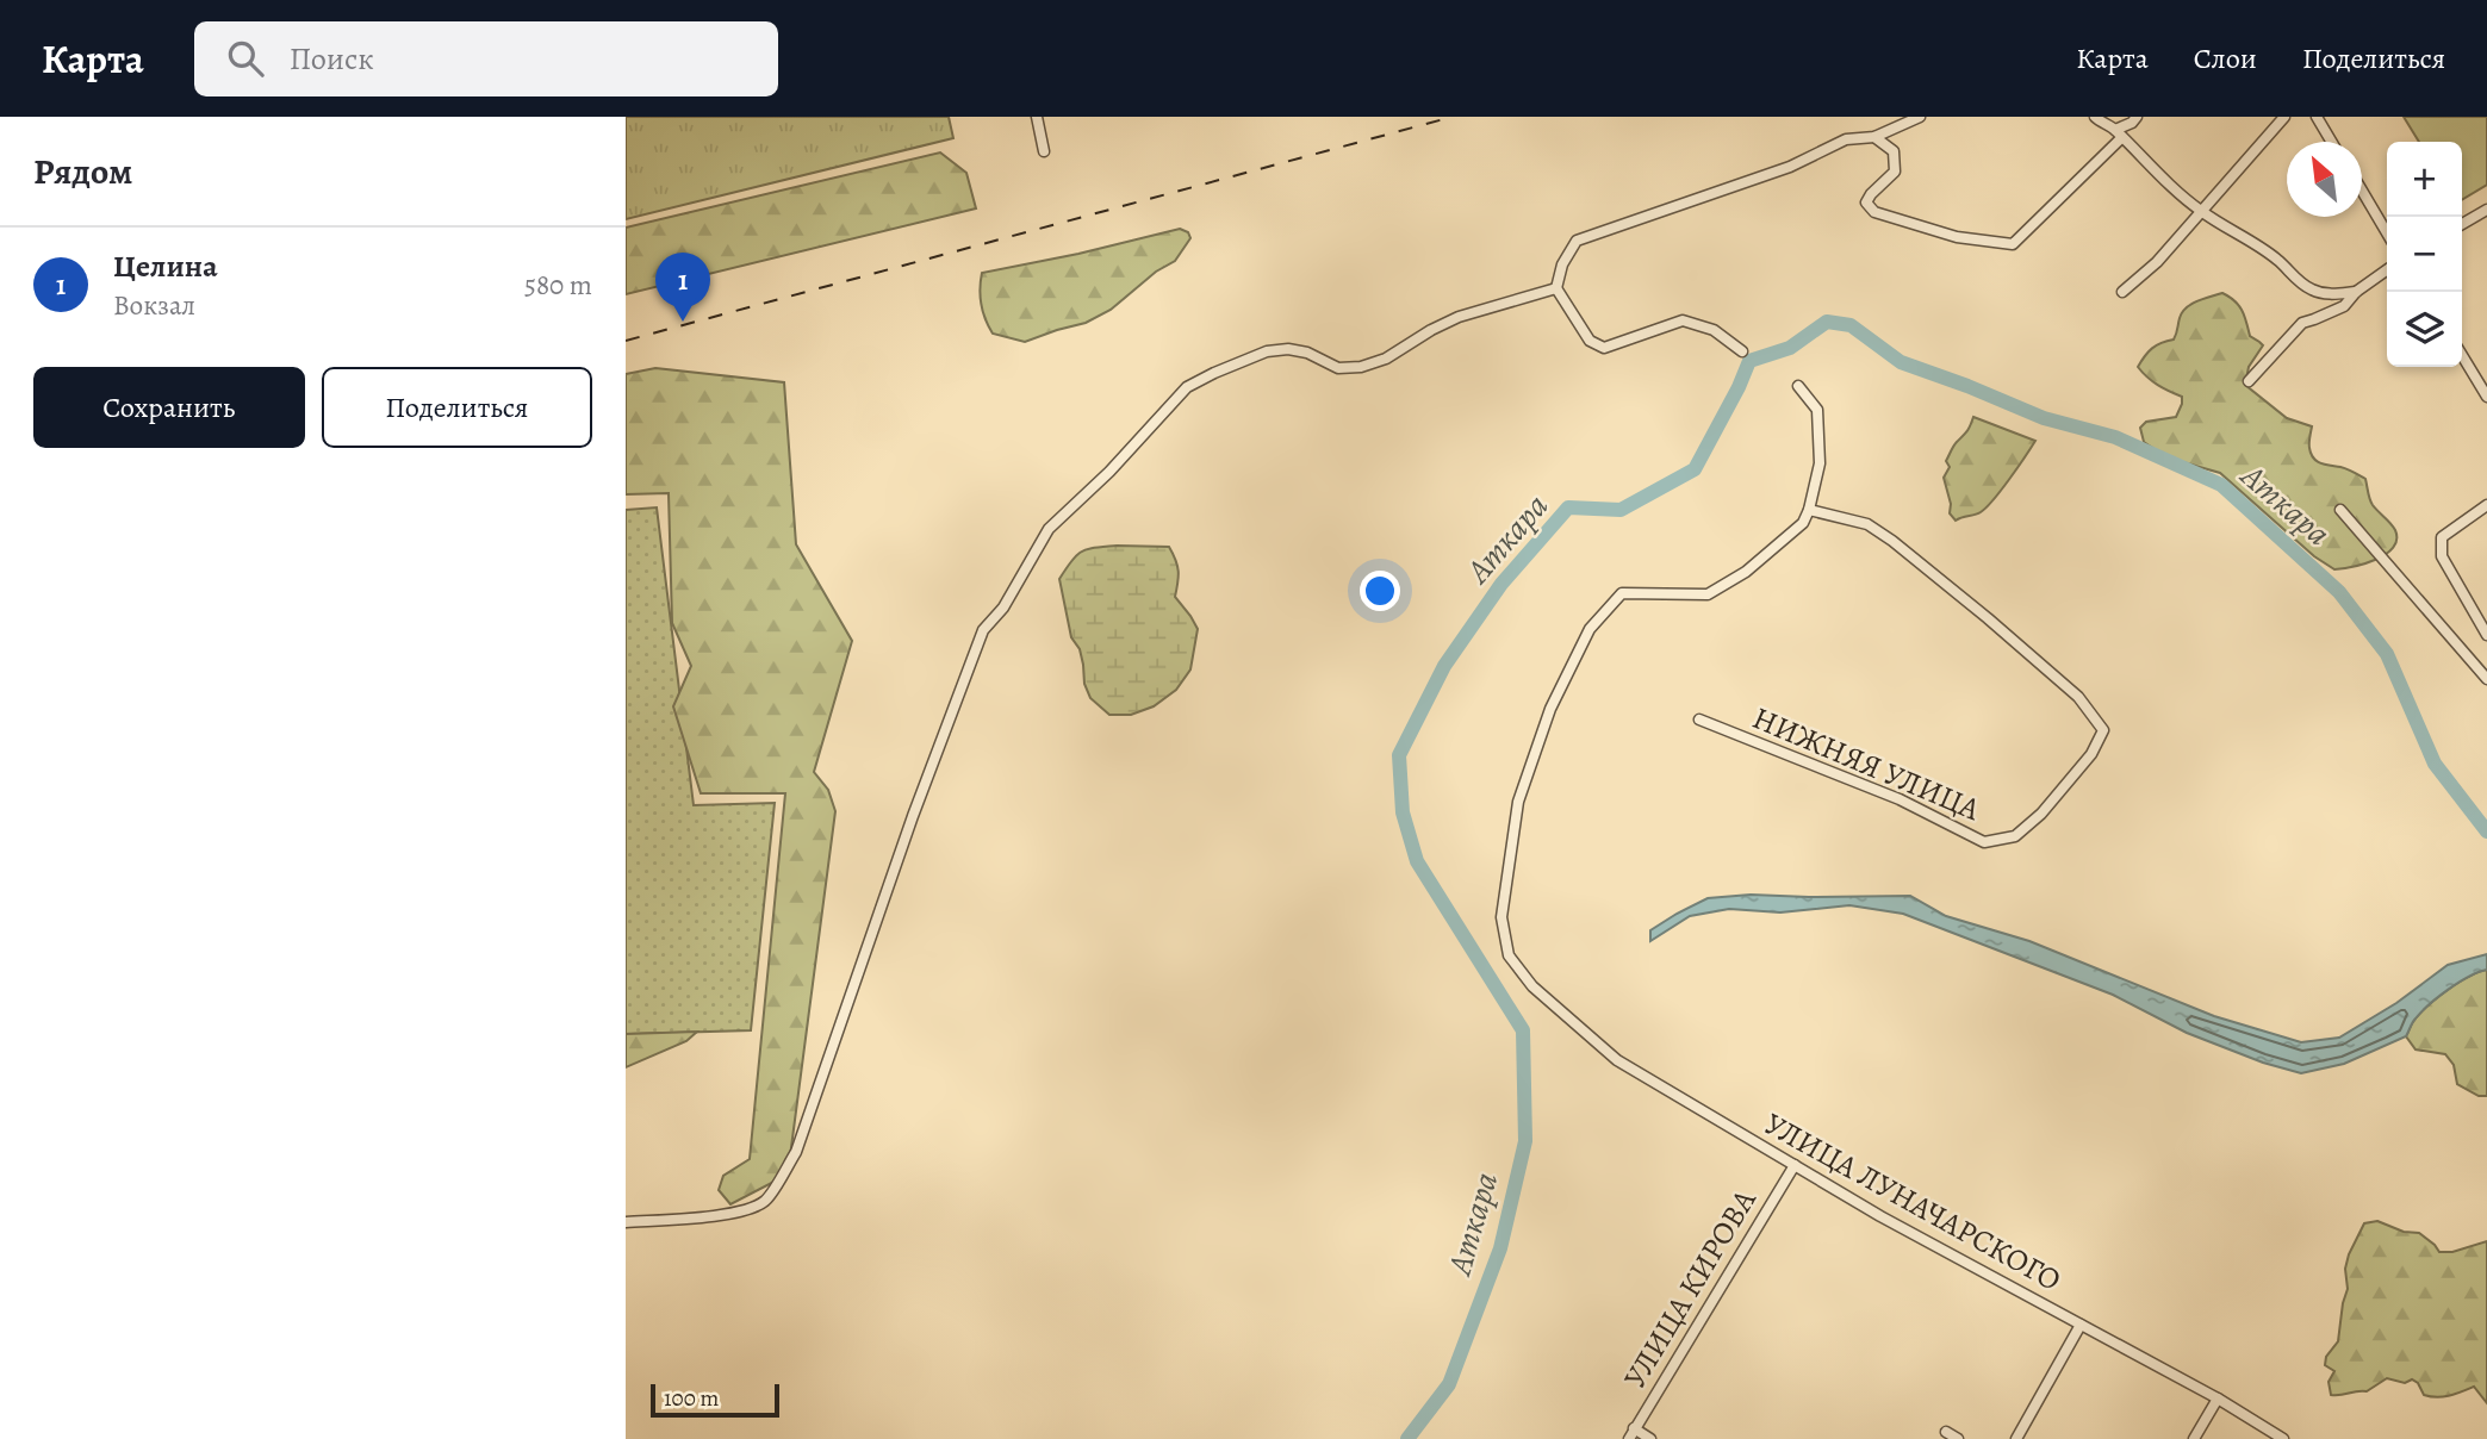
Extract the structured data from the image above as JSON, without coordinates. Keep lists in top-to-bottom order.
{
  "streets": {
    "street": ["НИЖНЯЯ УЛИЦА", "УЛИЦА ЛУНАЧАРСКОГО", "УЛИЦА КИРОВА"]
  },
  "crossings": [
    ["НИЖНЯЯ УЛИЦА", "УЛИЦА ЛУНАЧАРСКОГО"],
    ["УЛИЦА ЛУНАЧАРСКОГО", "УЛИЦА КИРОВА"]
  ],
  "water": ["Аткара"],
  "scale_bar": "100 m",
  "north": "top left",
  "page": {
    "header": "Карта",
    "search": "Поиск",
    "nav": ["Карта", "Слои", "Поделиться"],
    "heading": "Рядом",
    "map_buttons": ["+", "−"],
    "list": [
      {
        "mark": "1",
        "name": "Целина",
        "note": "Вокзал",
        "value": "580 m"
      }
    ],
    "pins": "1",
    "buttons": ["Сохранить", "Поделиться"],
    "scale": "100 m"
  }
}
